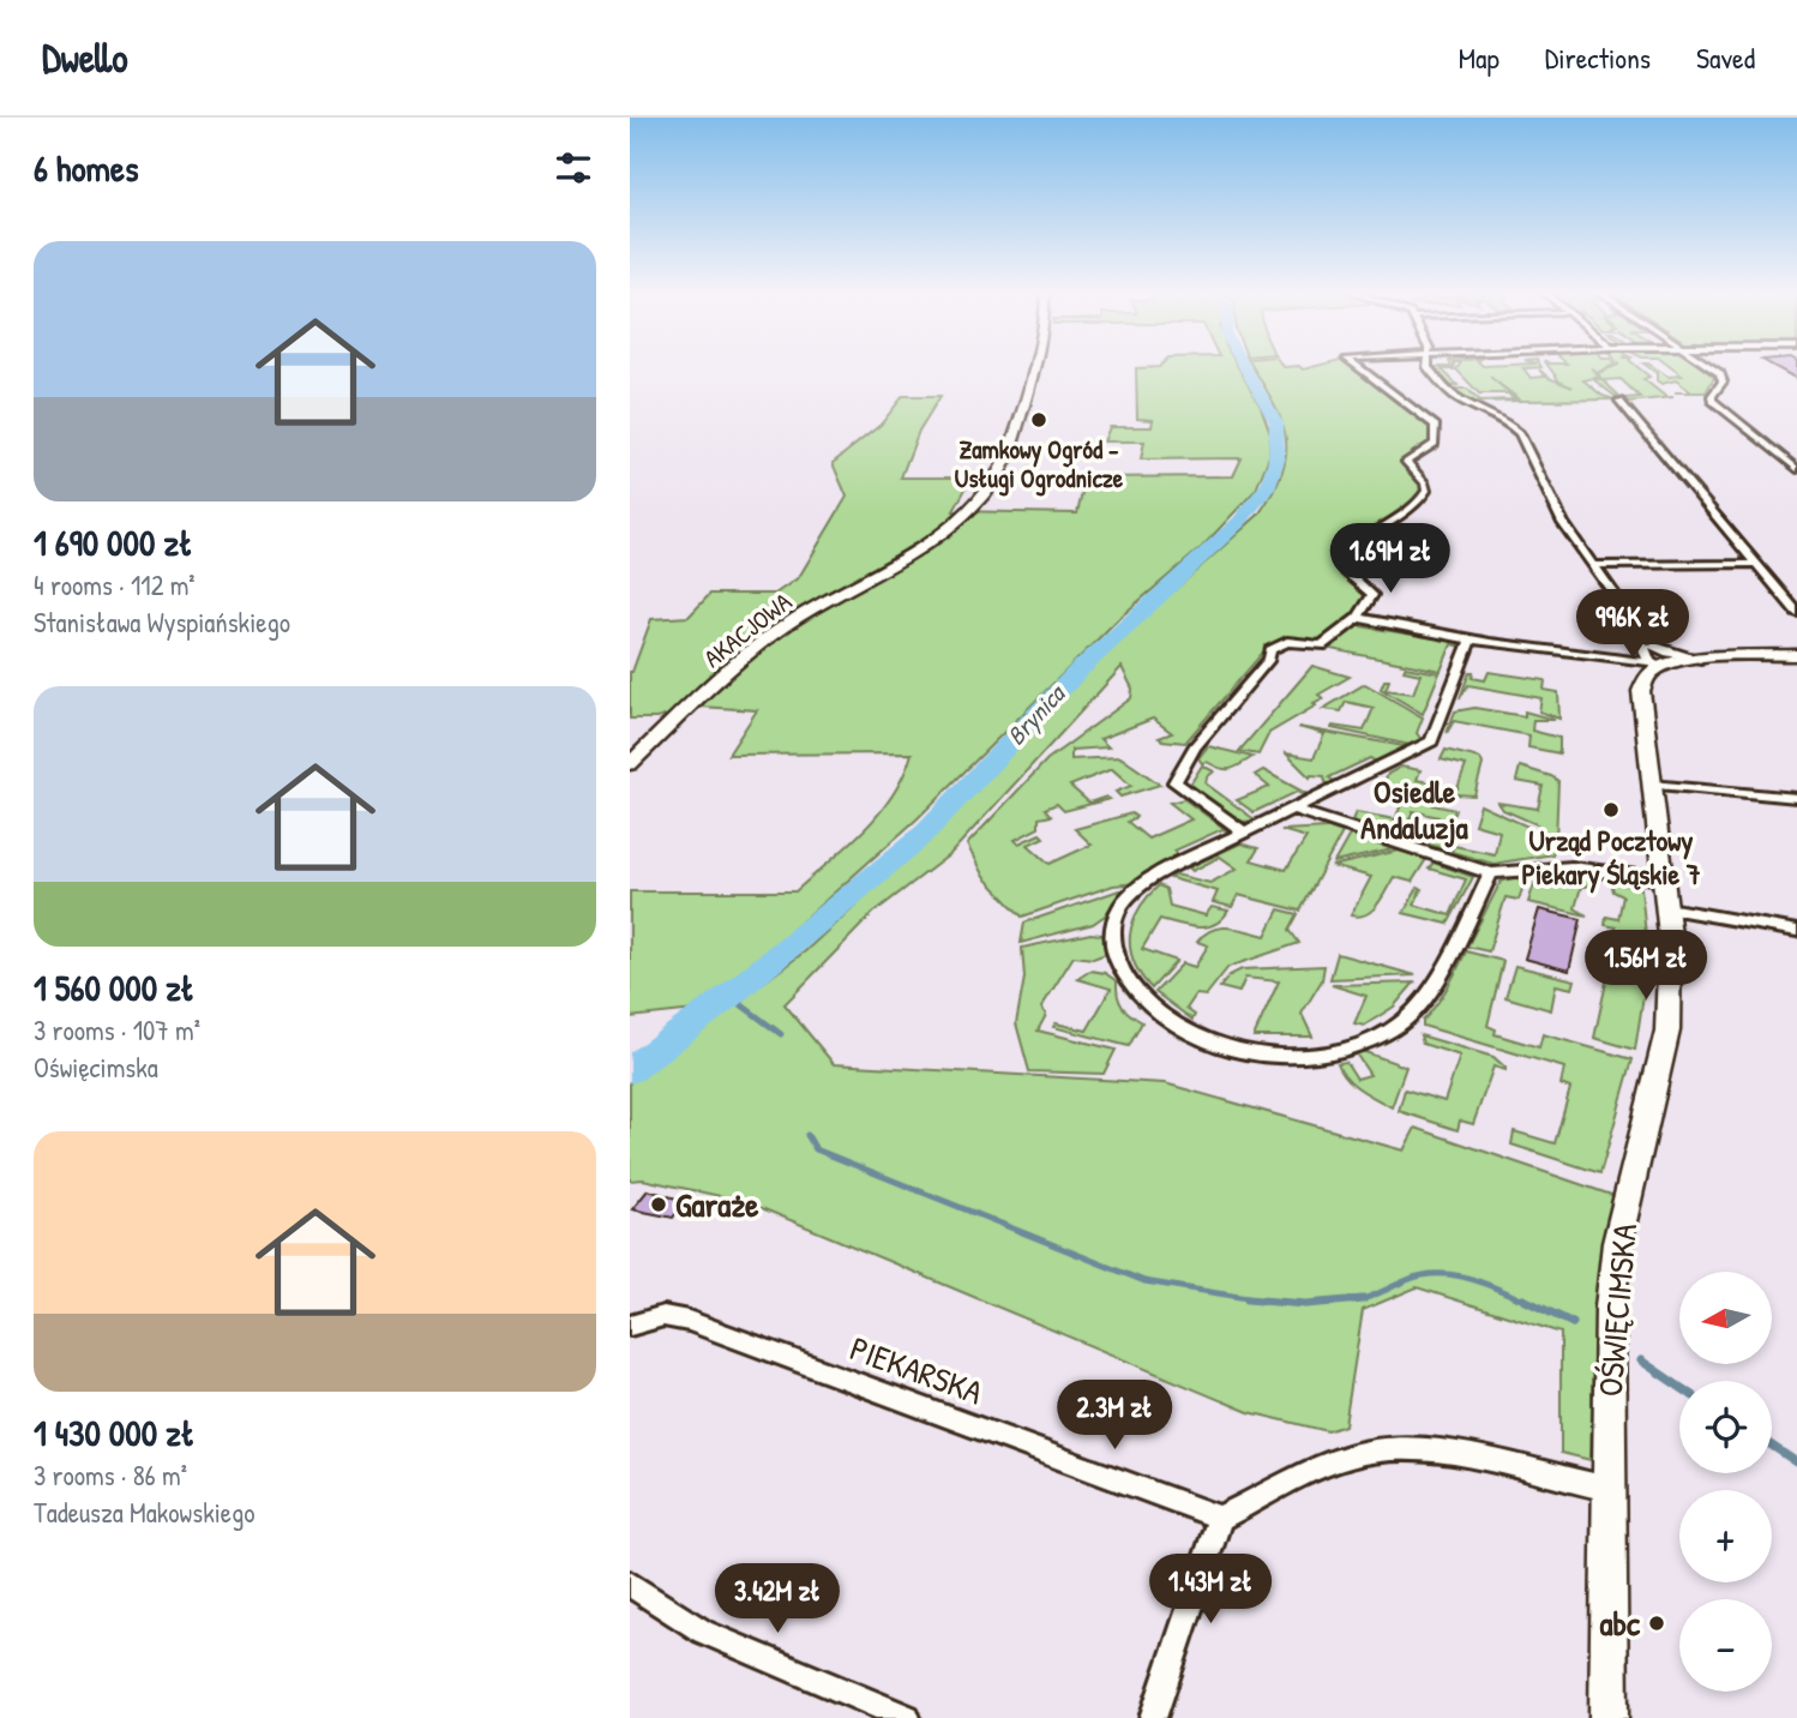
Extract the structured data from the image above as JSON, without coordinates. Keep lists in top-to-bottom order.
{
  "streets": {
    "street": ["AKACJOWA", "OŚWIĘCIMSKA", "PIEKARSKA"]
  },
  "districts": ["Osiedle Andaluzja"],
  "water": ["Brynica"],
  "places": [
    "Zamkowy Ogród - Usługi Ogrodnicze",
    "Urząd Pocztowy Piekary Śląskie 7",
    "Garaże",
    "abc"
  ],
  "north": "left",
  "page": {
    "header": "Dwello",
    "nav": ["Map", "Directions", "Saved"],
    "heading": "6 homes",
    "list": [
      {
        "name": "1 690 000 zł",
        "note": "4 rooms · 112 m² · Stanisława Wyspiańskiego"
      },
      {
        "name": "1 560 000 zł",
        "note": "3 rooms · 107 m² · Oświęcimska"
      },
      {
        "name": "1 430 000 zł",
        "note": "3 rooms · 86 m² · Tadeusza Makowskiego"
      }
    ],
    "price": [
      "1.69M zł",
      "996K zł",
      "1.56M zł",
      "2.3M zł",
      "1.43M zł",
      "3.42M zł"
    ],
    "map_buttons": ["+", "−"]
  }
}
